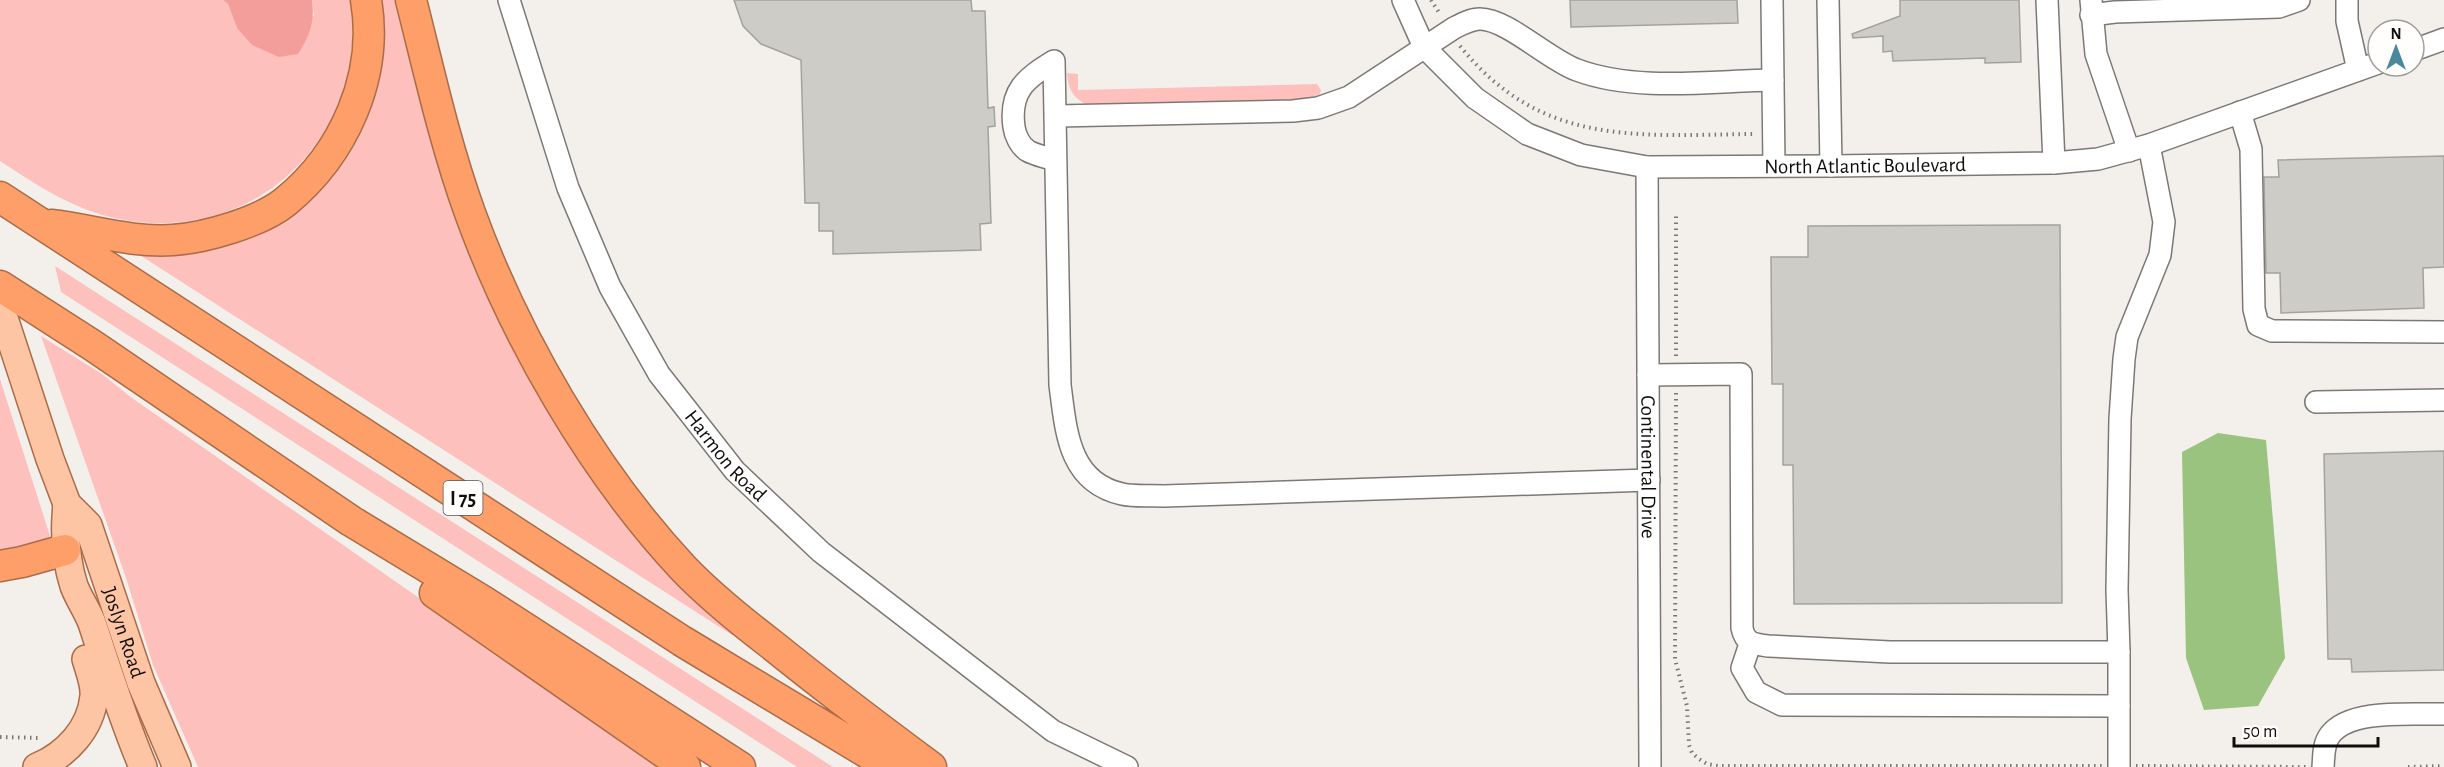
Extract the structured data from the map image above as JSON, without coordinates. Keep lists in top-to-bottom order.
{
  "streets": {
    "highway": ["I 75"],
    "main road": ["Joslyn Road"],
    "street": ["North Atlantic Boulevard", "Harmon Road", "Continental Drive"]
  },
  "crossings": [
    ["North Atlantic Boulevard", "Continental Drive"]
  ],
  "scale_bar": "50 m",
  "north": "top"
}
